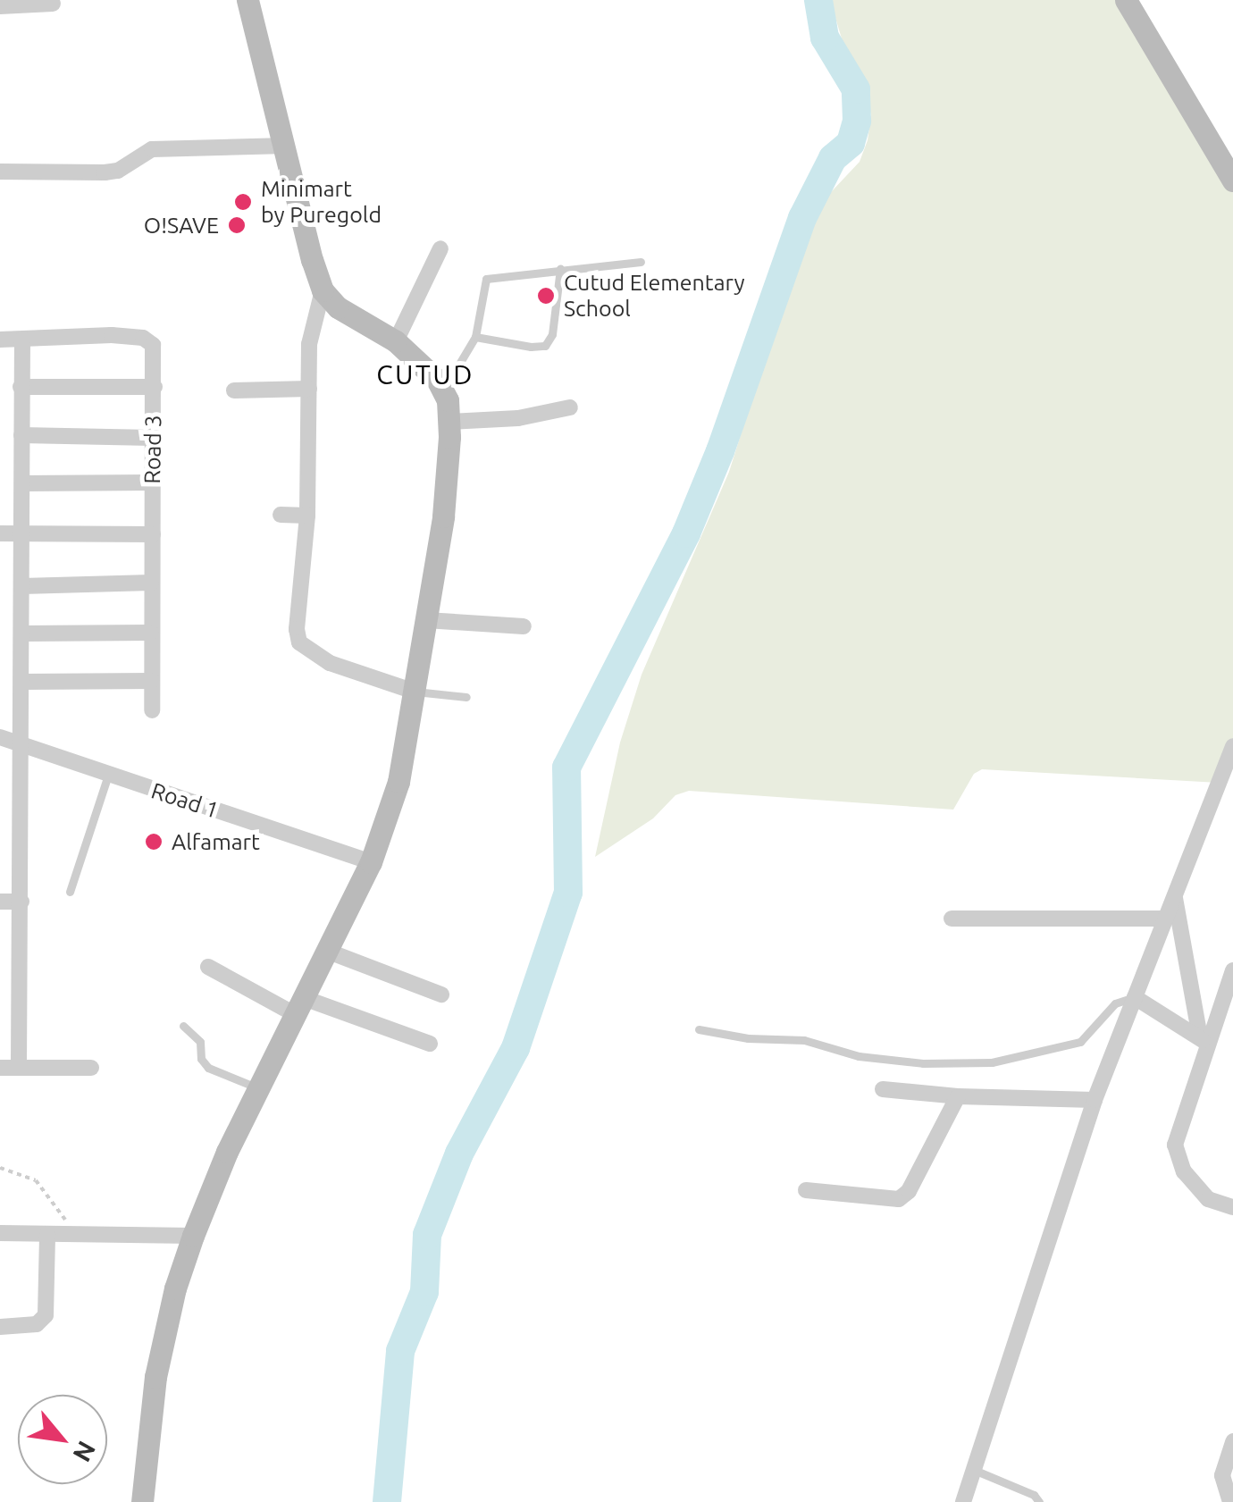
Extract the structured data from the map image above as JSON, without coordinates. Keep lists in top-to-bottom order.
{
  "streets": {
    "street": ["Road 3", "Road 1"]
  },
  "districts": ["CUTUD"],
  "places": [
    "Minimart by Puregold",
    "O!SAVE",
    "Cutud Elementary School",
    "Alfamart"
  ],
  "north": "bottom right"
}
